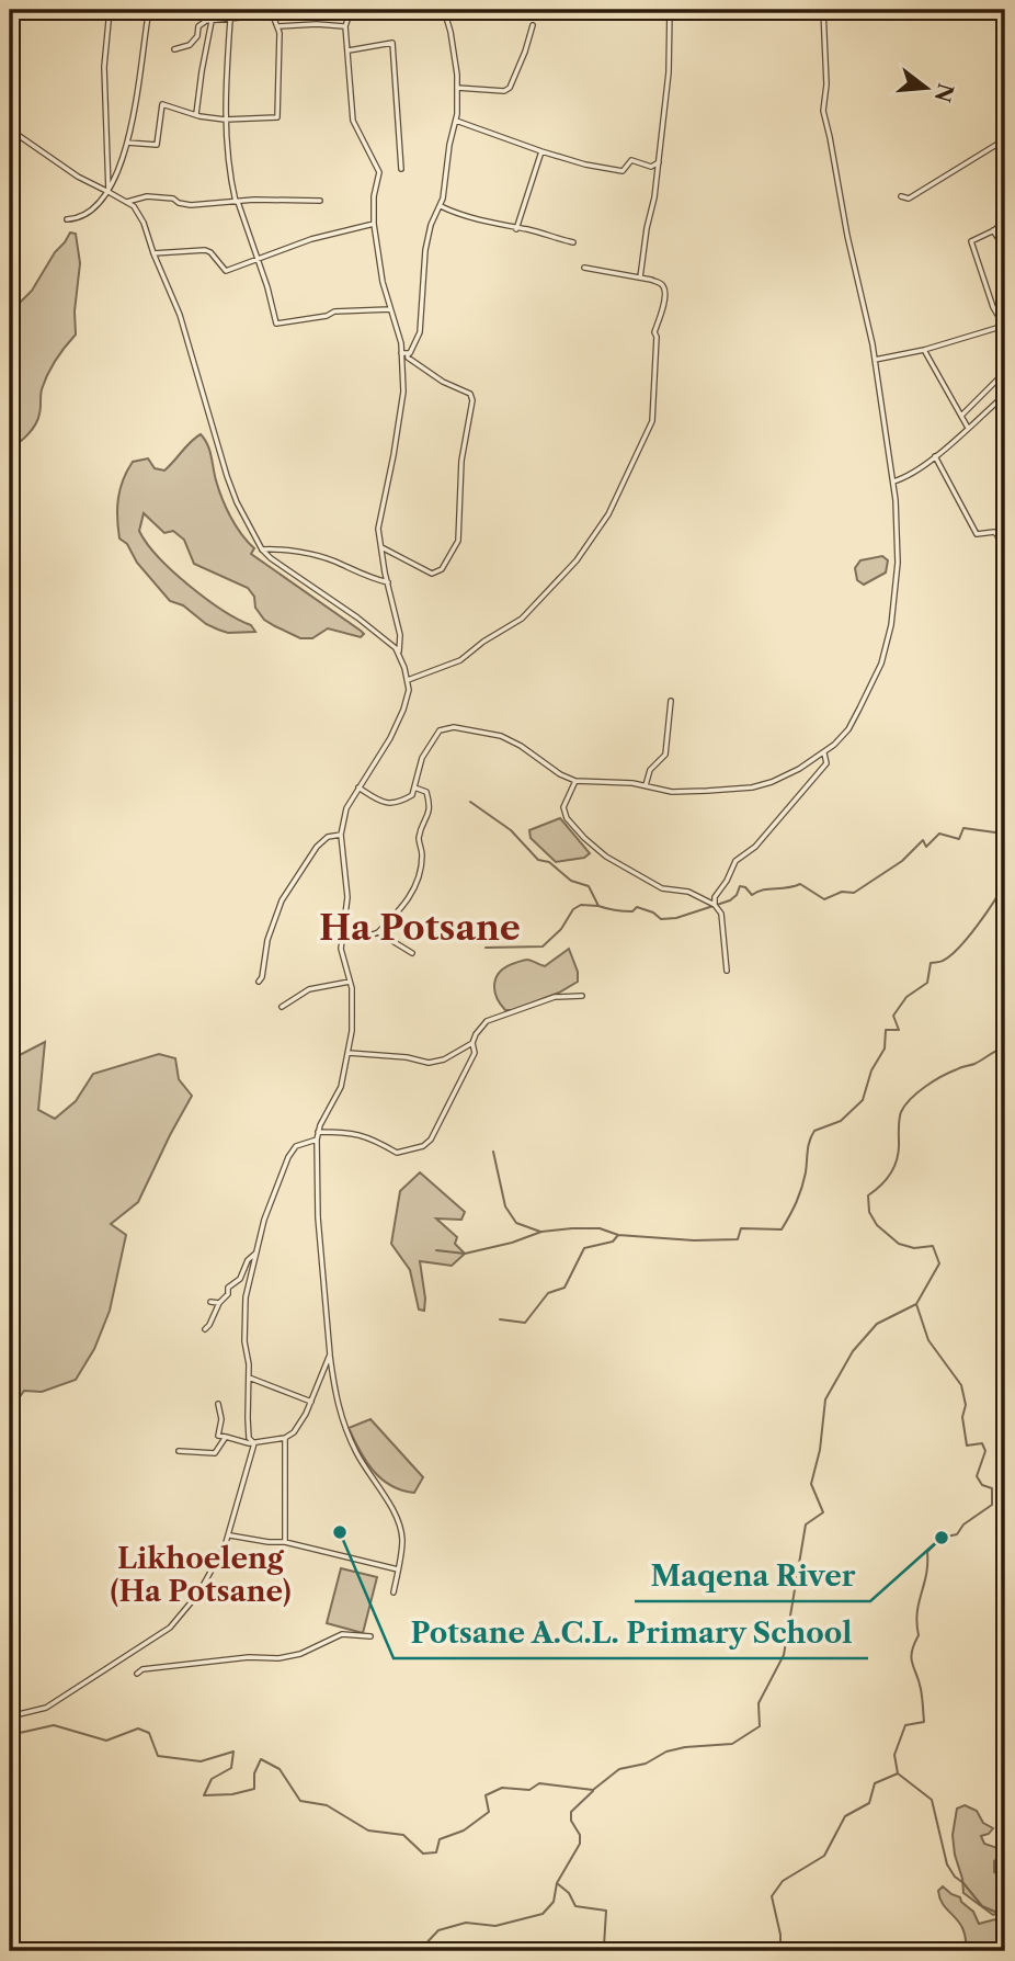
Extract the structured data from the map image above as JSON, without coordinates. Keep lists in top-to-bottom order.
{
  "districts": ["Ha Potsane", "Likhoeleng (Ha Potsane)"],
  "places": ["Potsane A.C.L. Primary School", "Maqena River"],
  "north": "right"
}
